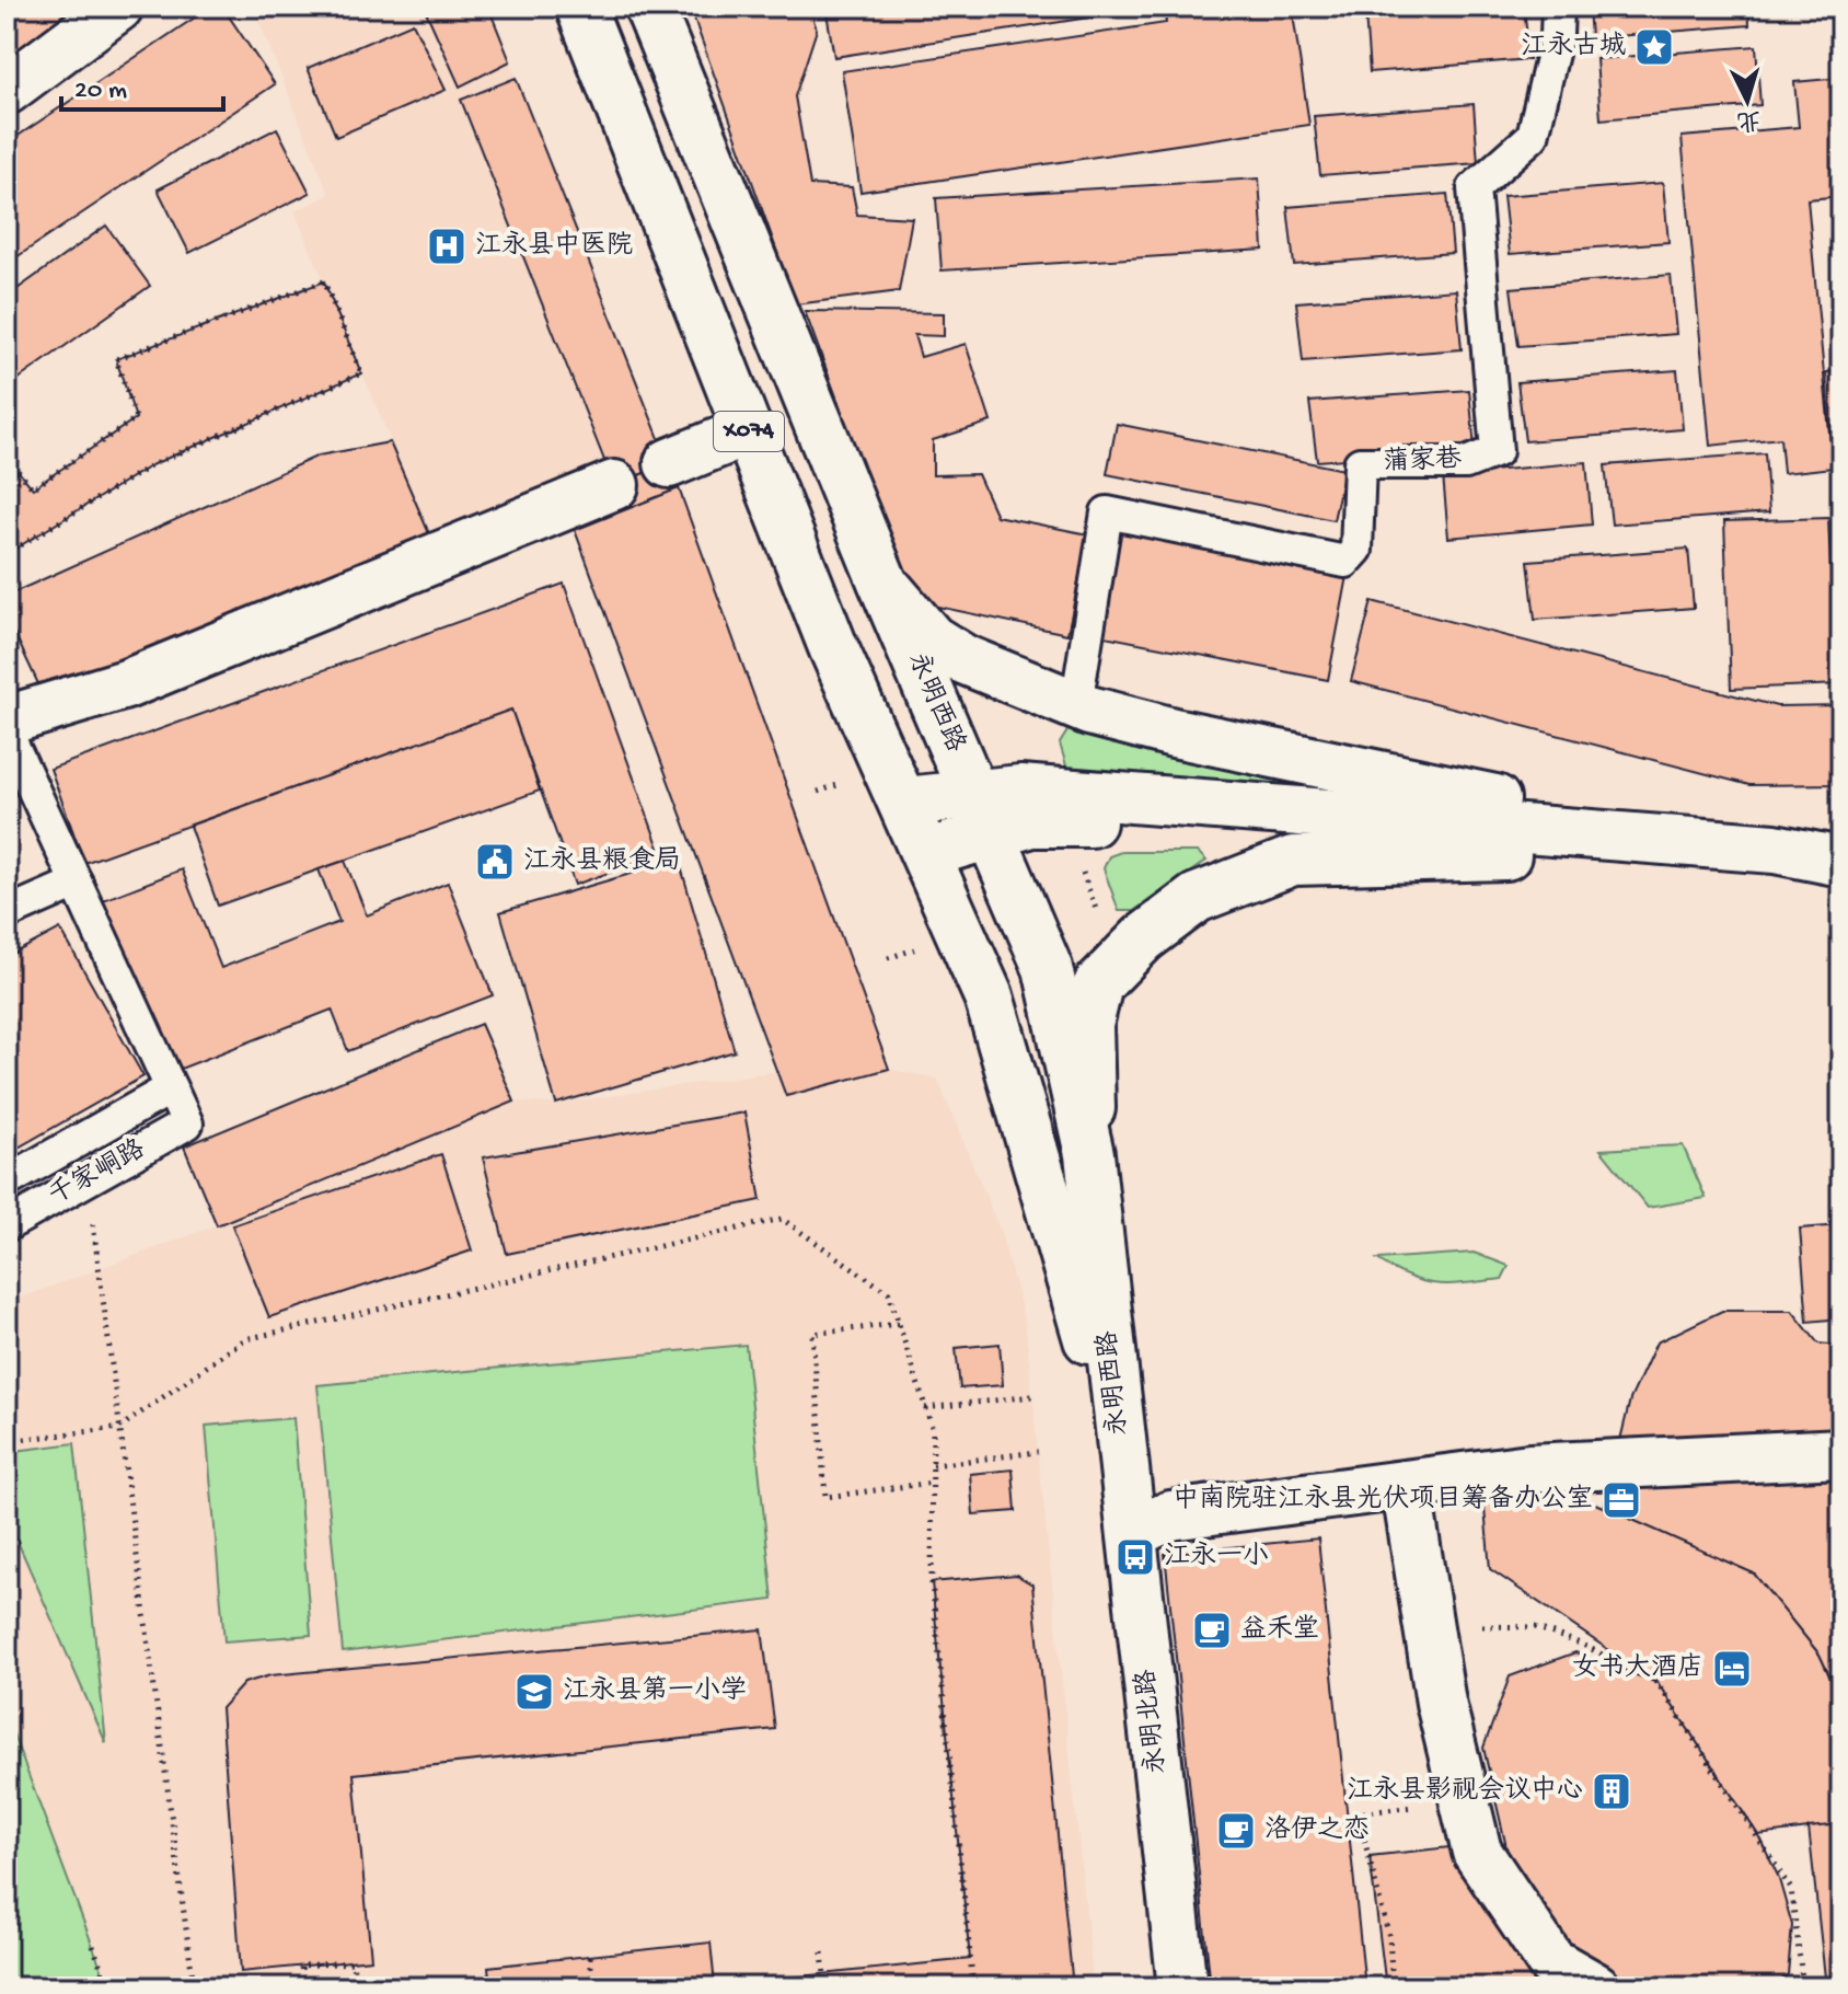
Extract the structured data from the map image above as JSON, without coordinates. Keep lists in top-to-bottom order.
{
  "streets": {
    "main road": ["X074", "永明西路", "永明北路"],
    "lane": ["蒲家巷", "千家峒路"]
  },
  "crossings": [
    ["永明西路", "永明北路"]
  ],
  "places": {
    "place": ["江永古城"],
    "hospital": ["江永县中医院"],
    "public building": ["江永县粮食局"],
    "office": ["中南院驻江永县光伏项目筹备办公室"],
    "bus stop": ["江永一小"],
    "cafe": ["益禾堂", "洛伊之恋"],
    "hotel": ["女书大酒店"],
    "school or university": ["江永县第一小学"],
    "building": ["江永县影视会议中心"]
  },
  "scale_bar": "20 m",
  "north": "bottom"
}
